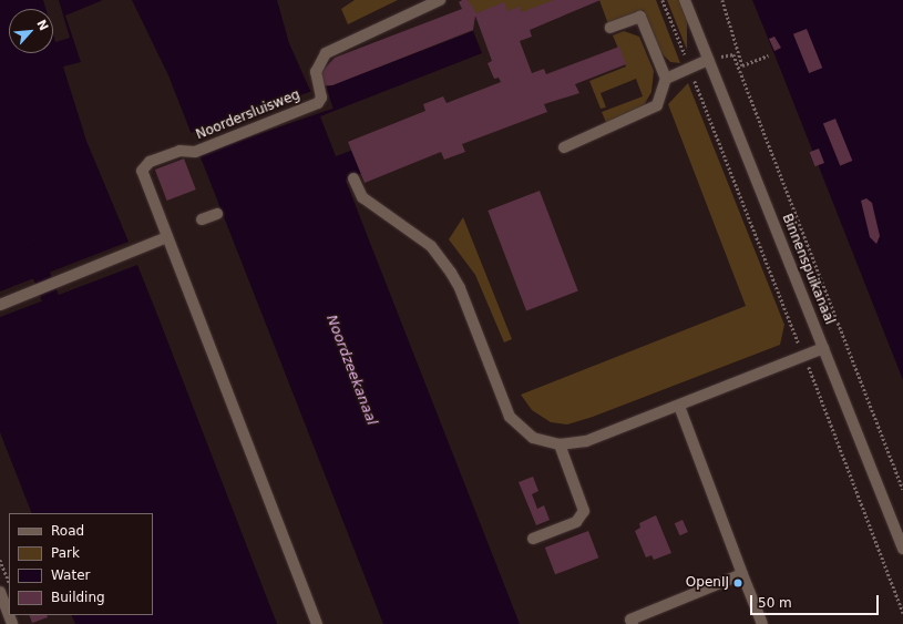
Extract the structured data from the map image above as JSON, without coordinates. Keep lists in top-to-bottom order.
{
  "streets": {
    "street": ["Noordersluisweg", "Binnenspuikanaal"]
  },
  "water": ["Noordzeekanaal"],
  "places": ["OpenIJ"],
  "legend": [
    "Road",
    "Park",
    "Water",
    "Building"
  ],
  "scale_bar": "50 m",
  "north": "top right"
}
